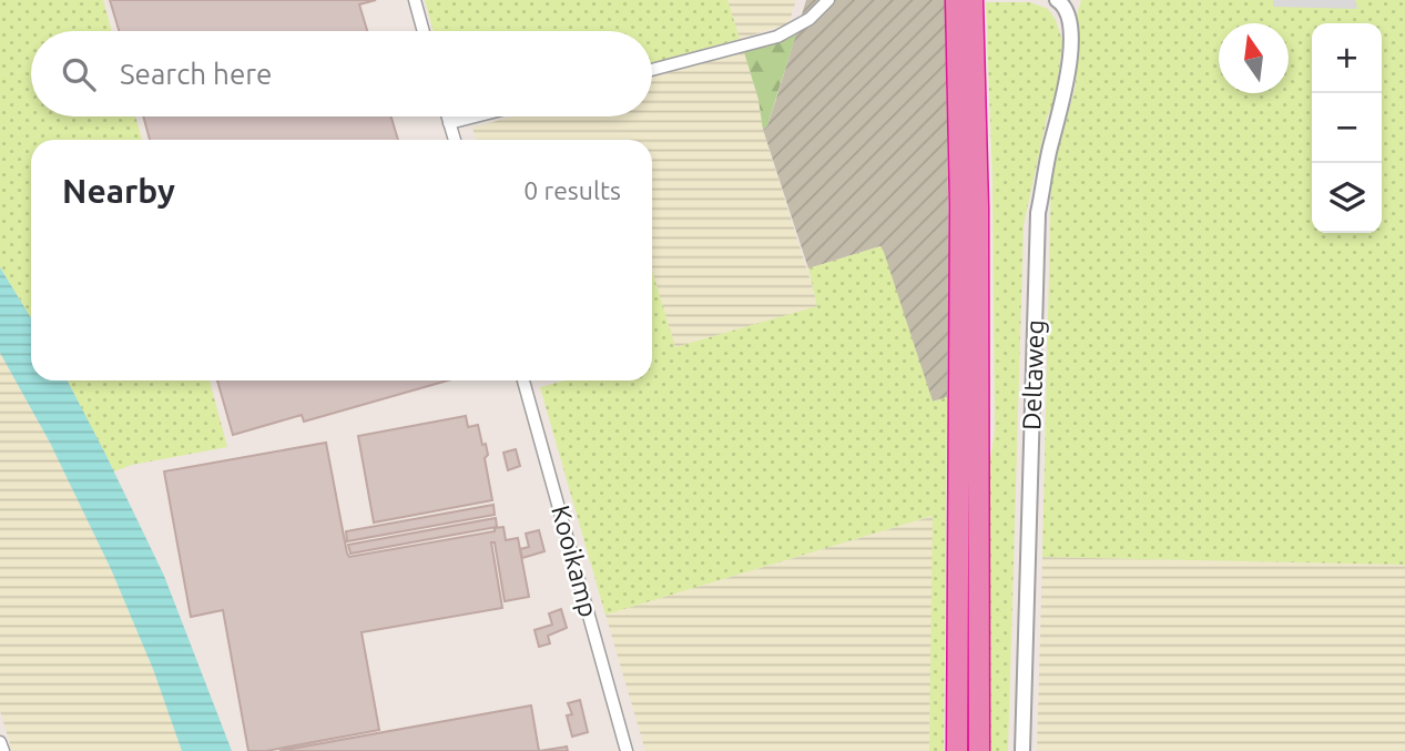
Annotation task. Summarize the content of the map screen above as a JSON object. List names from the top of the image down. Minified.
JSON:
{"streets":{"street":["Deltaweg","Kooikamp"]},"north":"top","page":{"map_buttons":["+","−"],"search":"Search here","heading":["Nearby","0 results"]}}
